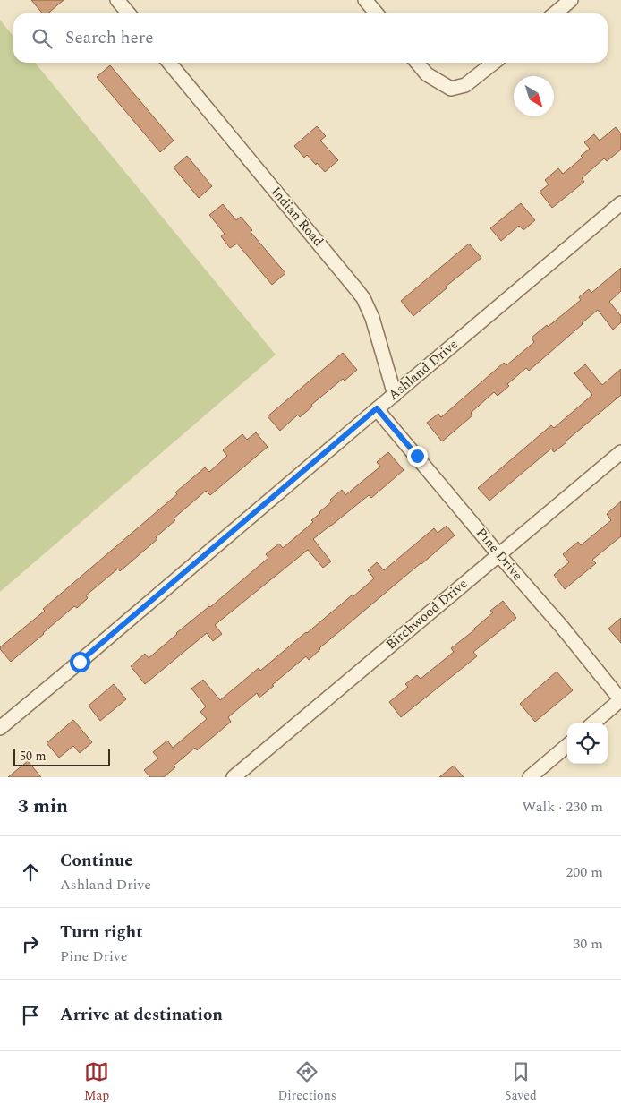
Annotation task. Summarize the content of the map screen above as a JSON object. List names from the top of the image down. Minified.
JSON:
{"streets":{"street":["Indian Road","Ashland Drive","Pine Drive","Birchwood Drive"]},"crossings":[["Indian Road","Ashland Drive"],["Ashland Drive","Pine Drive"],["Pine Drive","Birchwood Drive"]],"scale_bar":"50 m","north":"bottom right","page":{"search":"Search here","scale":"50 m","heading":["3 min","Walk · 230 m"],"list":[["Continue","Ashland Drive","200 m"],["Turn right","Pine Drive","30 m"],"Arrive at destination"],"nav":["Map","Directions","Saved"]}}
